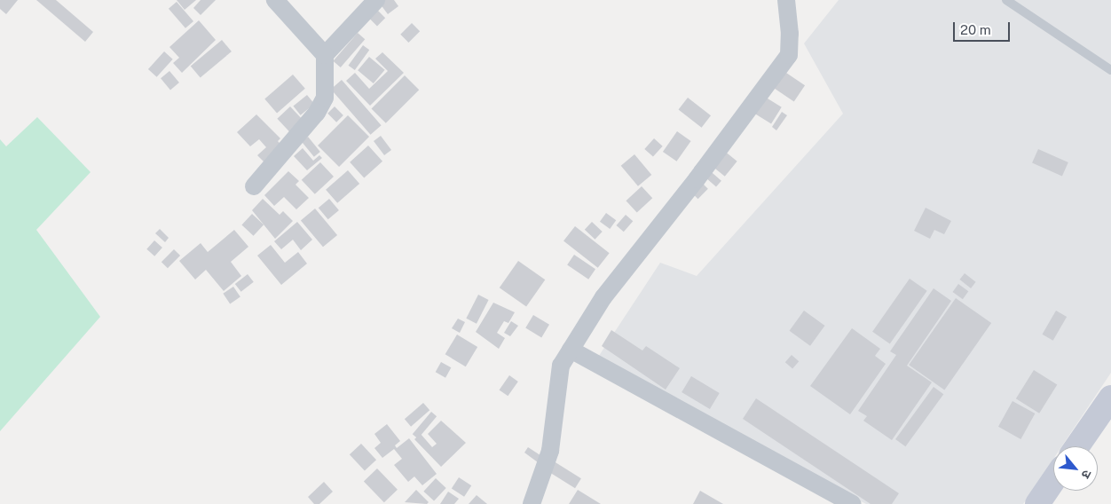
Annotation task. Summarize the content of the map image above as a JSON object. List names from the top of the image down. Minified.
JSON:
{"scale_bar":"20 m","north":"bottom right"}
